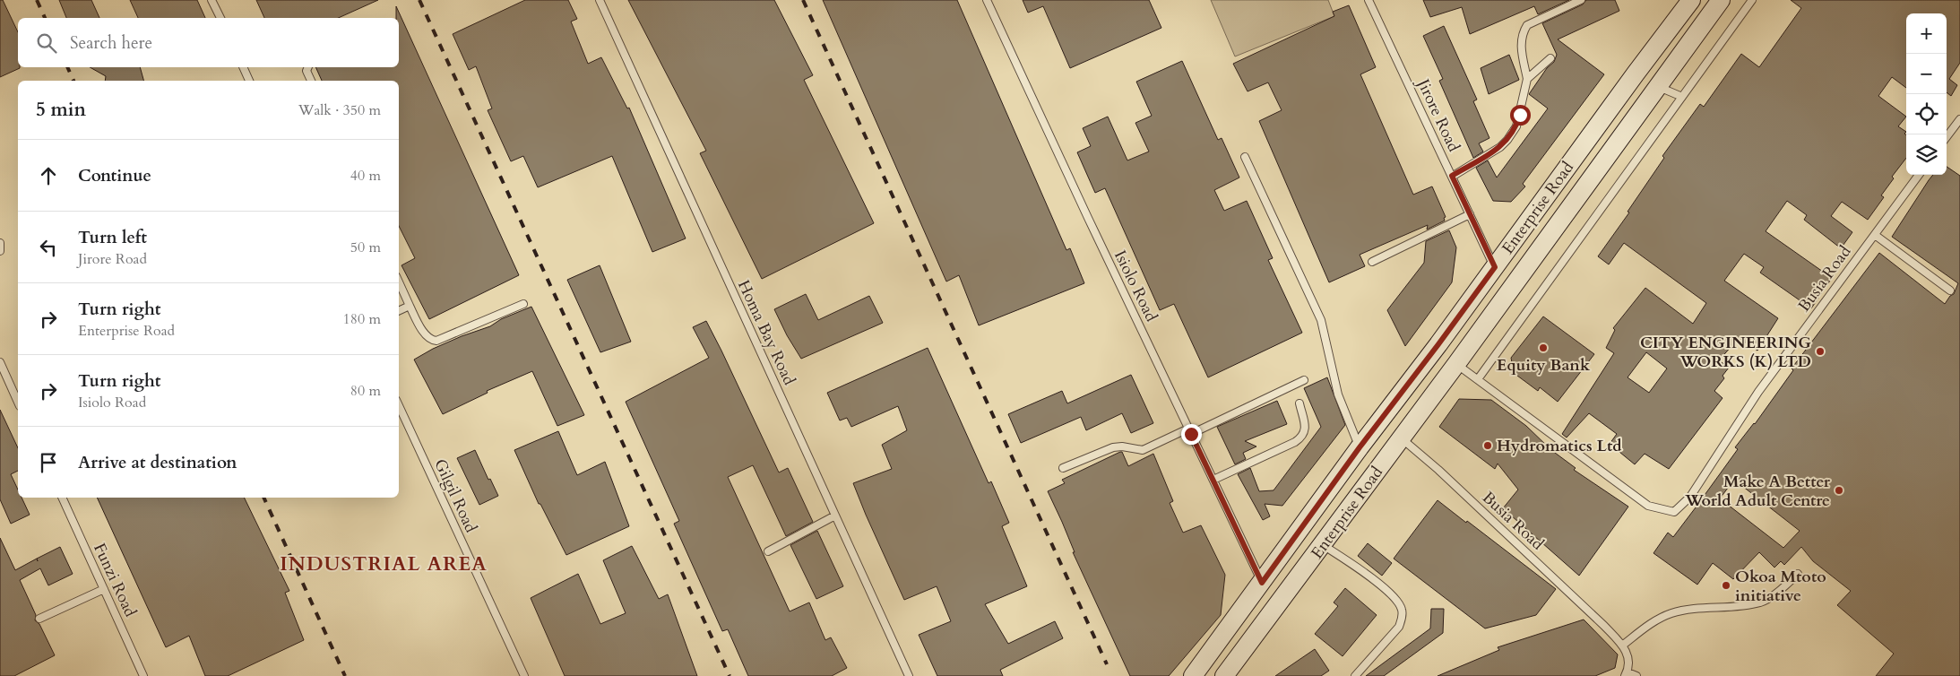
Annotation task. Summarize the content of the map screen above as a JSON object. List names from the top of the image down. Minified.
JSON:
{"streets":{"main road":["Enterprise Road"],"lane":["Jirore Road","Busia Road","Isiolo Road","Homa Bay Road","Gilgil Road","Funzi Road"]},"crossings":[["Jirore Road","Enterprise Road"],["Enterprise Road","Busia Road"],["Enterprise Road","Isiolo Road"]],"districts":["INDUSTRIAL AREA"],"places":["Equity Bank","CITY ENGINEERING WORKS (K) LTD","Hydromatics Ltd","Make A Better World Adult Centre","Okoa Mtoto initiative"],"page":{"map_buttons":["+","−"],"search":"Search here","heading":["5 min","Walk · 350 m"],"list":[["Continue","40 m"],["Turn left","Jirore Road","50 m"],["Turn right","Enterprise Road","180 m"],["Turn right","Isiolo Road","80 m"],"Arrive at destination"]}}
